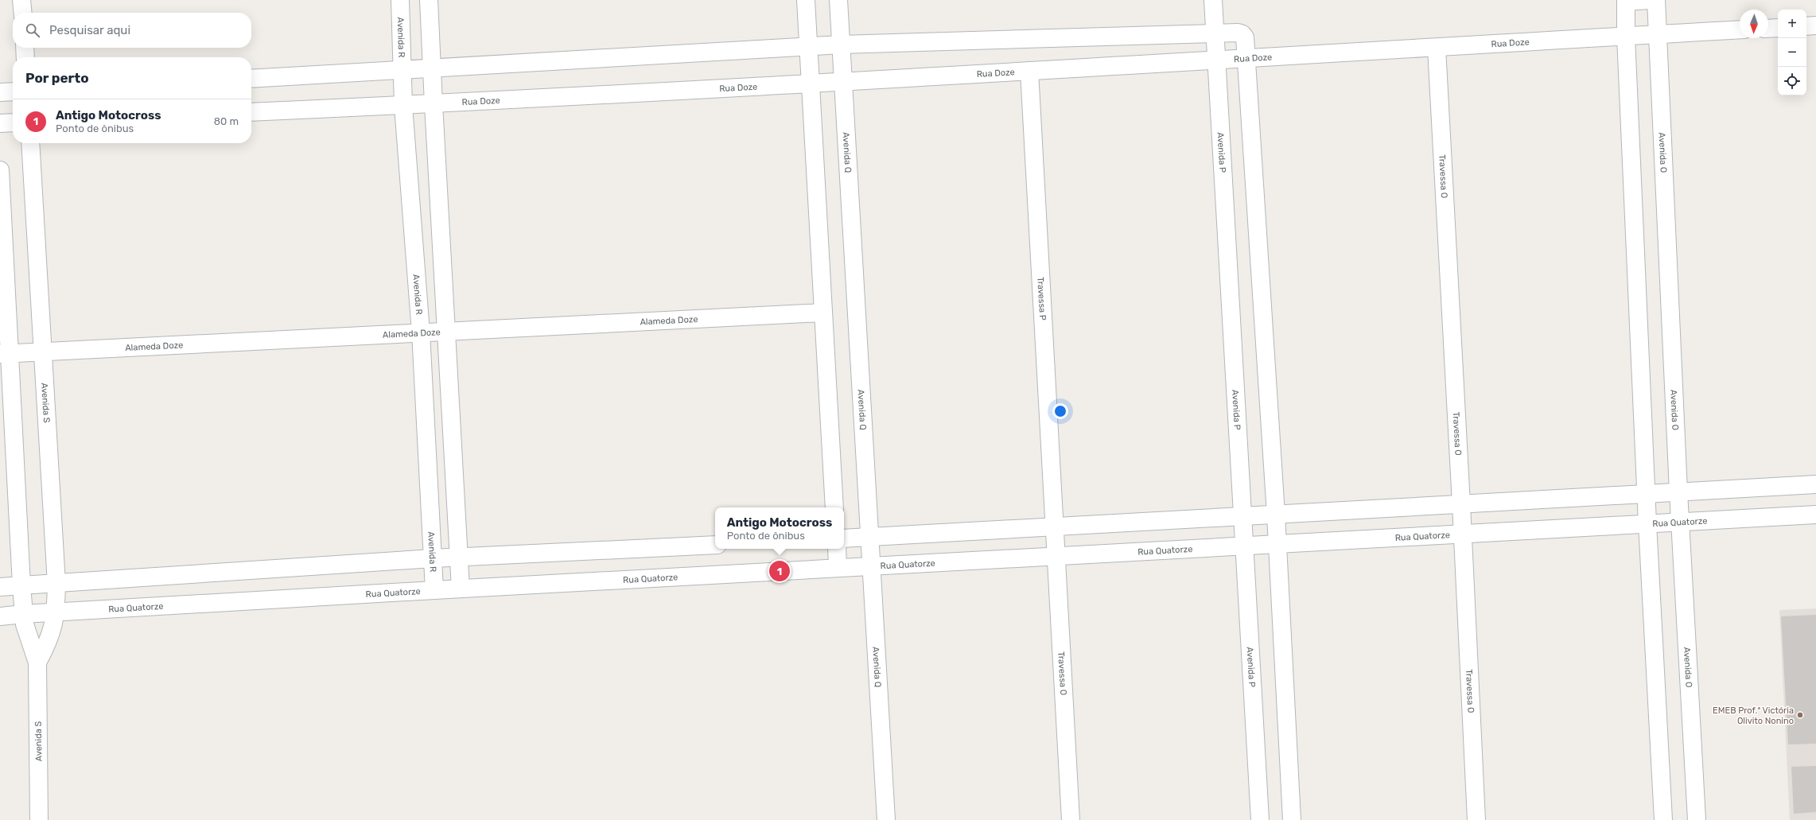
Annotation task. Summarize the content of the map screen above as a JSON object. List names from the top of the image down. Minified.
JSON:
{"streets":{"street":["Avenida R","Rua Doze","Avenida Q","Avenida P","Avenida O","Travessa O","Travessa P","Alameda Doze","Avenida S","Rua Quatorze"]},"crossings":[["Avenida R","Rua Doze"],["Avenida R","Alameda Doze"],["Avenida R","Rua Quatorze"],["Rua Doze","Avenida Q"],["Rua Doze","Avenida P"],["Rua Doze","Avenida O"],["Rua Doze","Travessa O"],["Rua Doze","Travessa P"],["Avenida Q","Rua Quatorze"],["Avenida P","Rua Quatorze"],["Avenida O","Rua Quatorze"],["Travessa O","Travessa P"],["Travessa O","Rua Quatorze"],["Alameda Doze","Avenida S"],["Avenida S","Rua Quatorze"]],"places":["EMEB Prof.ª Victória Olivito Nonino"],"north":"bottom","page":{"map_buttons":["+","−"],"search":"Pesquisar aqui","heading":"Por perto","list":[{"mark":"1","name":"Antigo Motocross","note":"Ponto de ônibus","value":"80 m"}],"popup":["Antigo Motocross","Ponto de ônibus"],"pins":"1"}}
